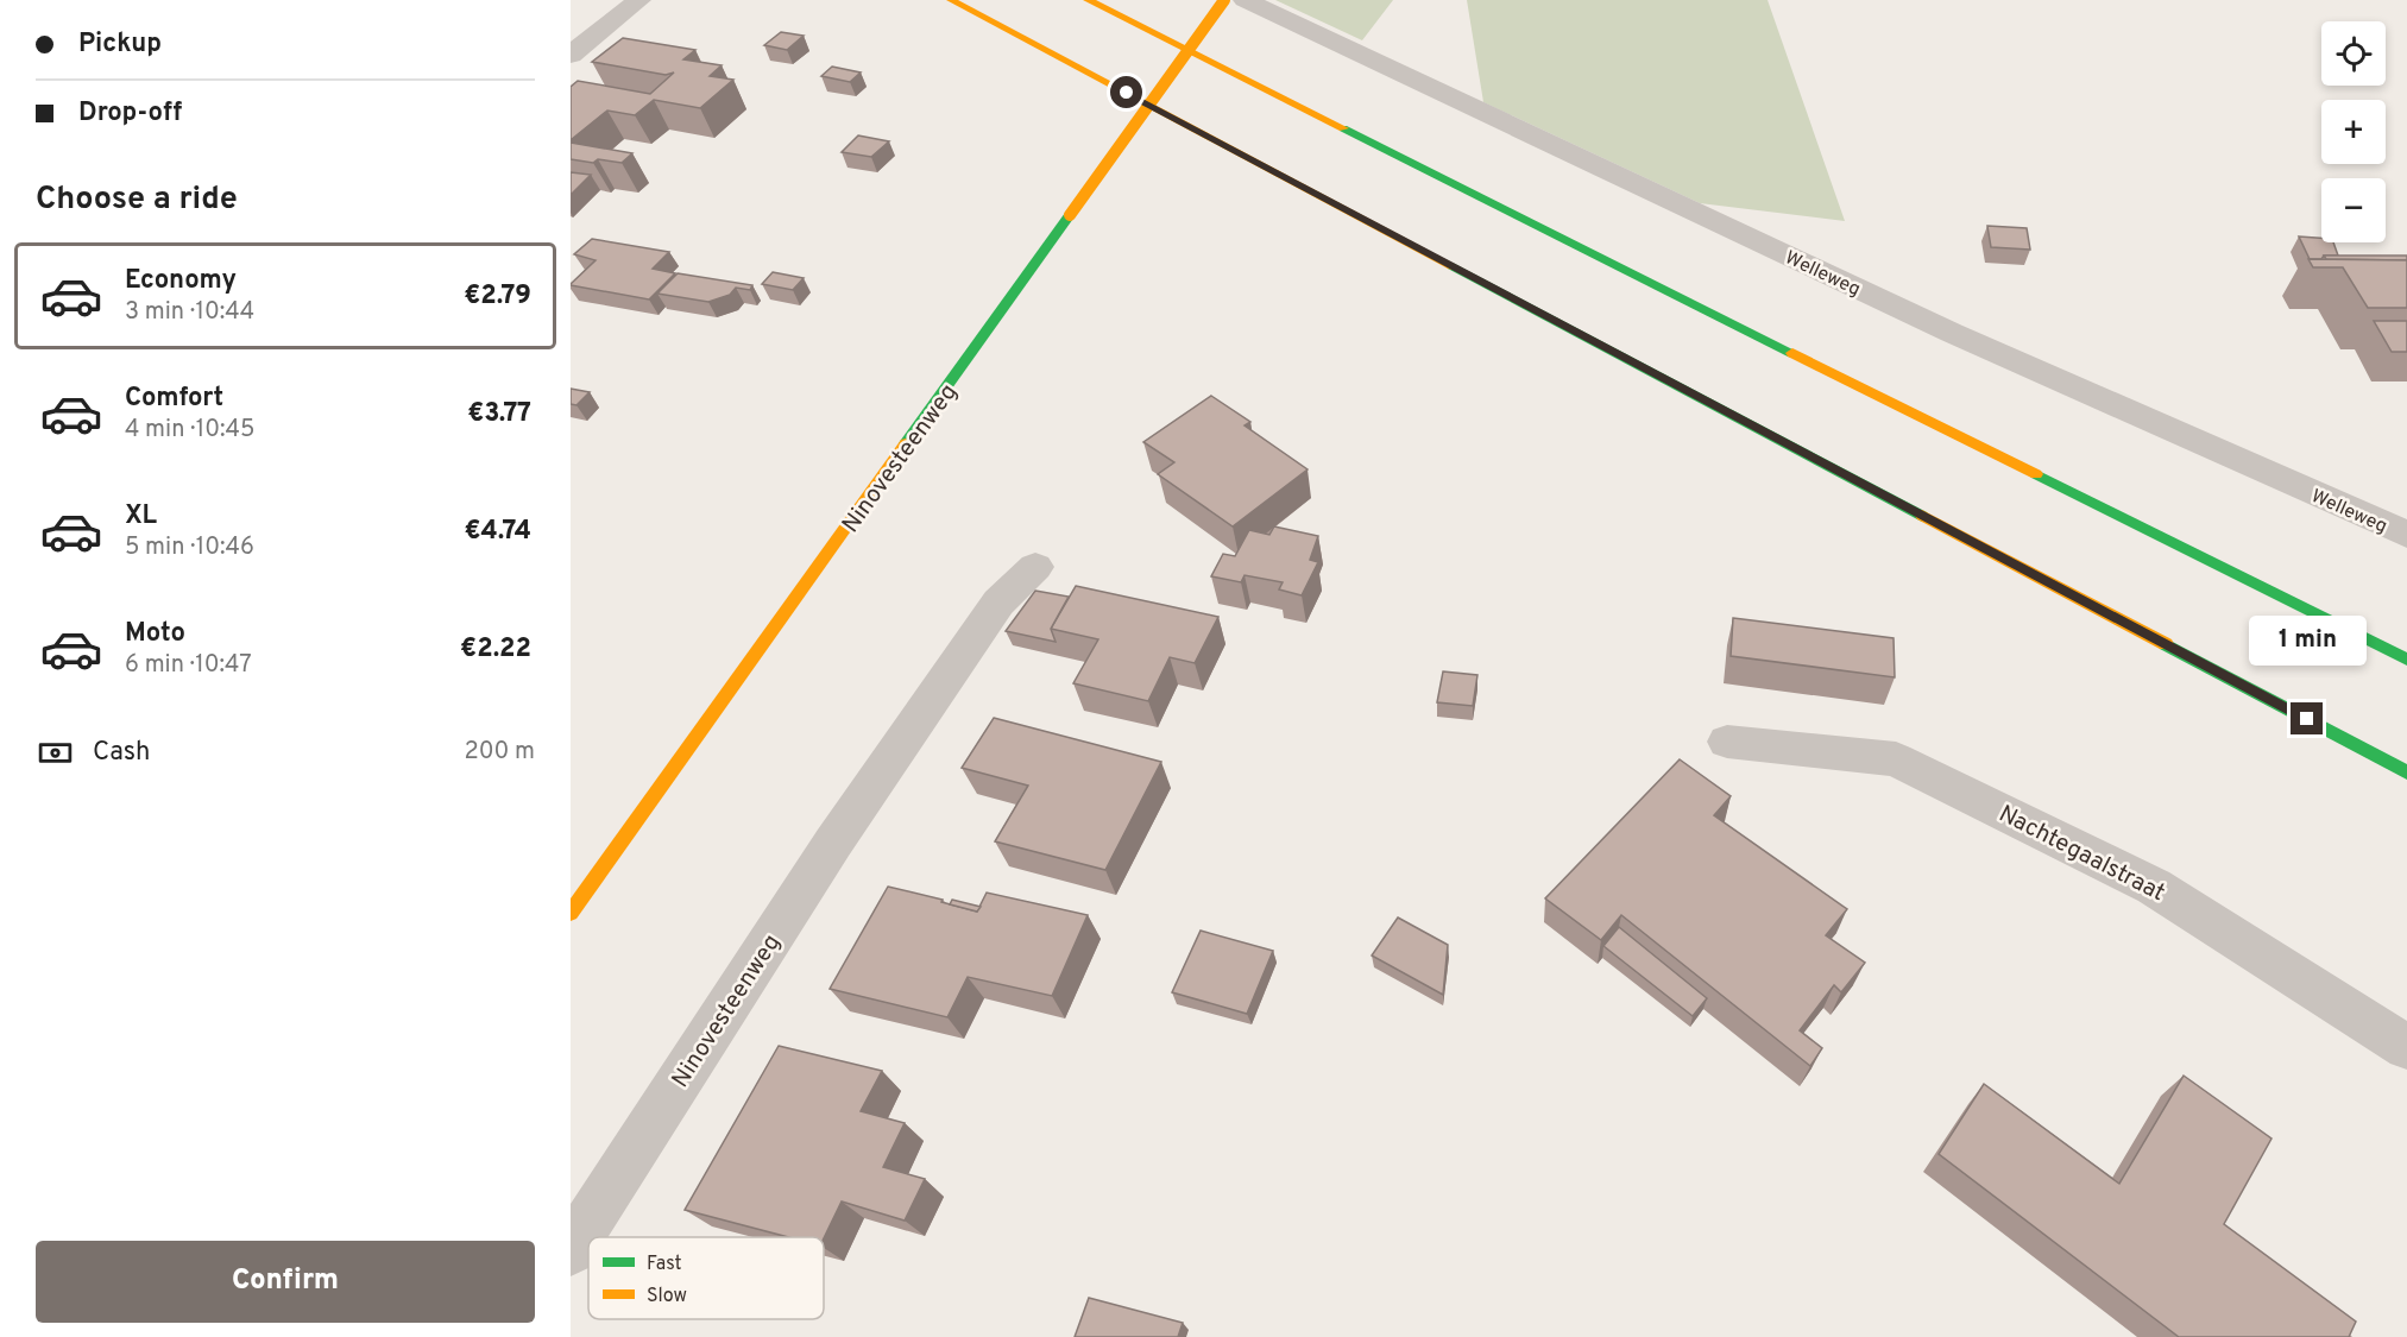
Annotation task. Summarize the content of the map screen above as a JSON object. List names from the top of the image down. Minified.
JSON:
{"streets":{"main road":["Ninovesteenweg"],"street":["Welleweg","Nachtegaalstraat"]},"legend":["Fast","Slow"],"page":{"banner":["Pickup","Drop-off"],"map_buttons":["+","−"],"heading":"Choose a ride","list":[{"name":"Economy","note":"3 min · 10:44","value":"€2.79"},{"name":"Comfort","note":"4 min · 10:45","value":"€3.77"},{"name":"XL","note":"5 min · 10:46","value":"€4.74"},{"name":"Moto","note":"6 min · 10:47","value":"€2.22"}],"bubble":"1 min","pay":["Cash","200 m"],"buttons":"Confirm"}}
